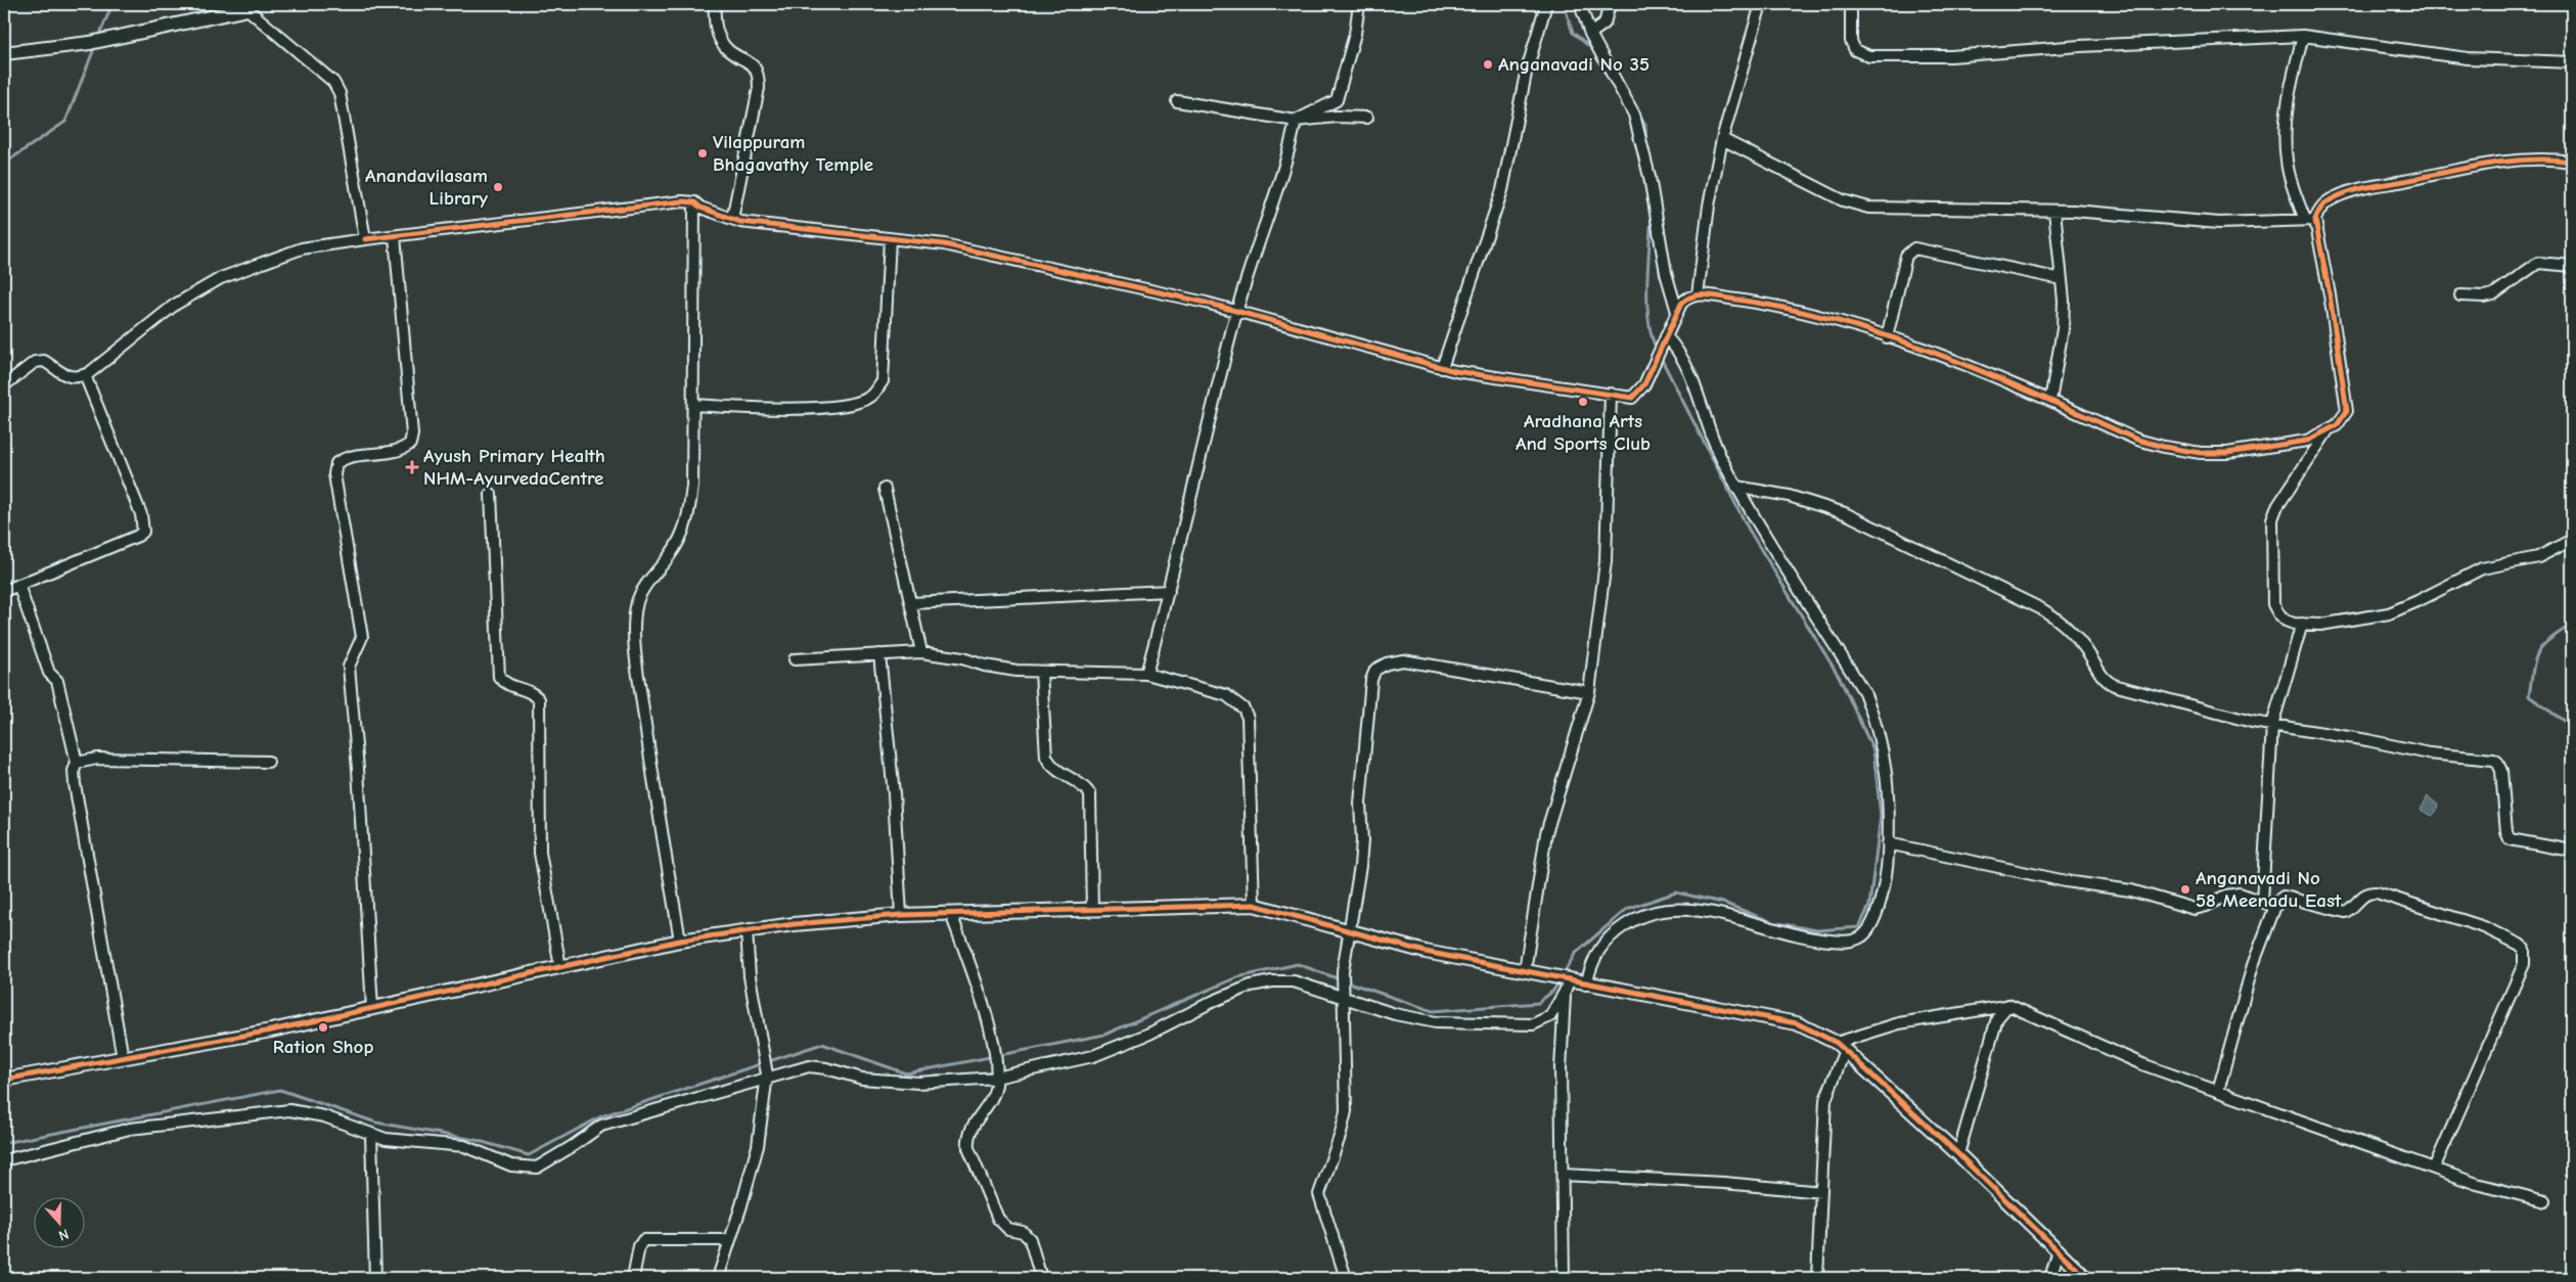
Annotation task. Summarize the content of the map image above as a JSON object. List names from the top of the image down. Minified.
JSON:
{"places":{"other":["Anganavadi No 35","Vilappuram Bhagavathy Temple","Anandavilasam Library","Aradhana Arts And Sports Club","Anganavadi No 58 Meenadu East","Ration Shop"],"health":["Ayush Primary Health NHM-AyurvedaCentre"]},"north":"bottom"}
